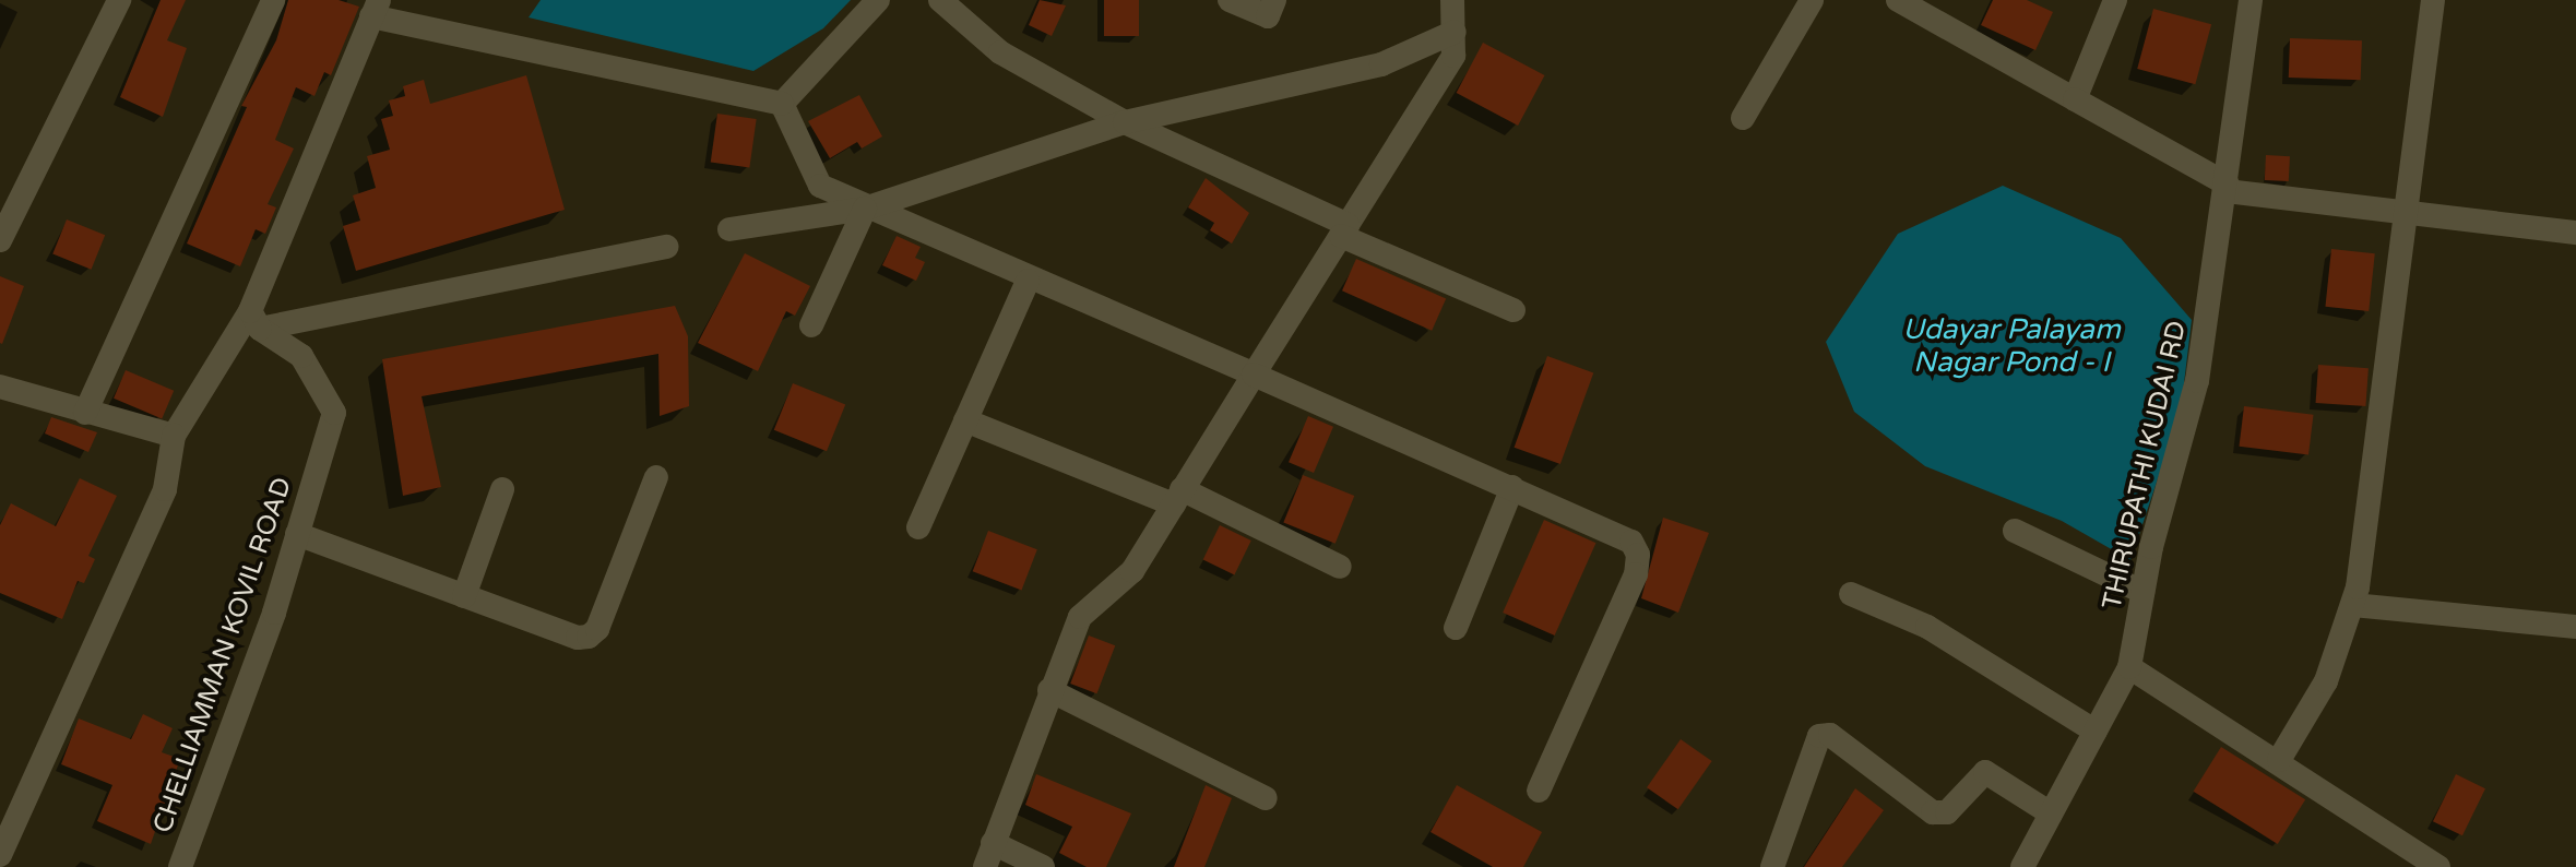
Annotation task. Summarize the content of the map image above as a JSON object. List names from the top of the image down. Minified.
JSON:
{"streets":{"street":["THIRUPATHI KUDAI RD","CHELLIAMMAN KOVIL ROAD"]},"water":["Udayar Palayam Nagar Pond - I"]}
